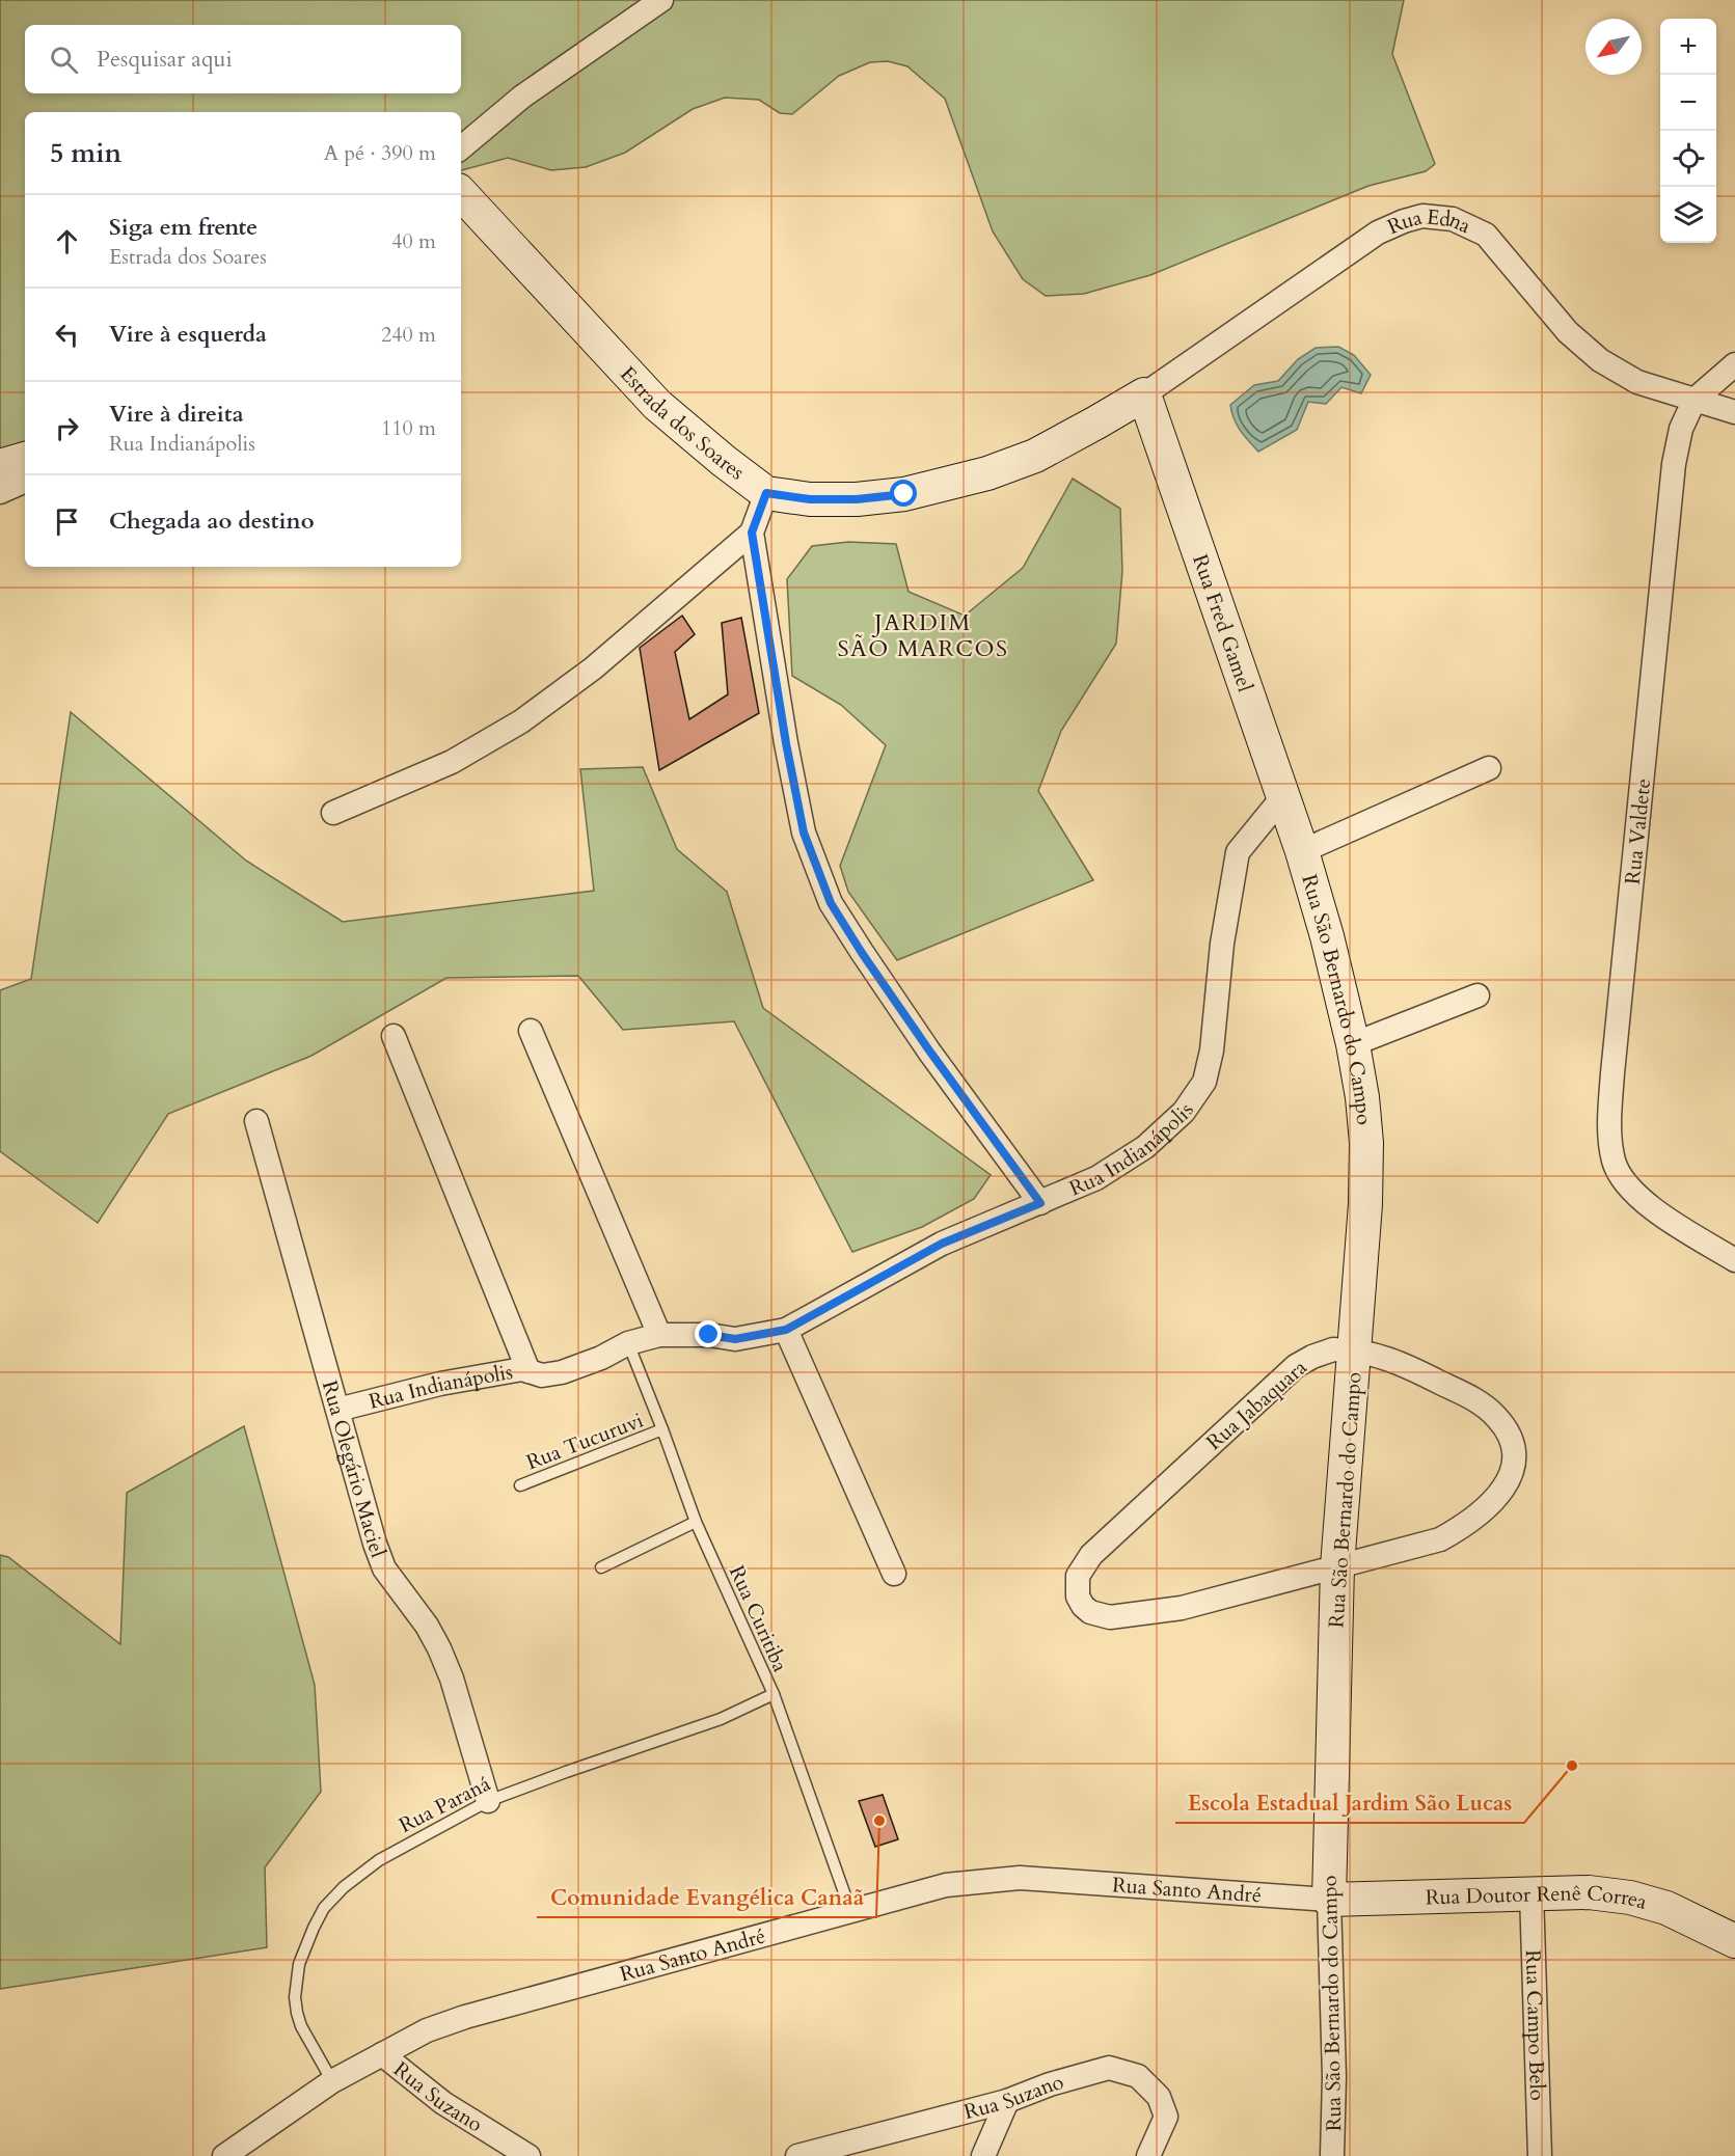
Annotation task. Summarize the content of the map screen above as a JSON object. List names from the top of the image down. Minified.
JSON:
{"streets":{"street":["Rua Edna","Estrada dos Soares","Rua Fred Gamel","Rua Valdete","Rua São Bernardo do Campo","Rua Indianápolis","Rua Jabaquara","Rua Olegário Maciel","Rua Santo André","Rua Doutor Renê Correa","Rua Campo Belo","Rua Suzano"],"lane":["Rua Tucuruvi","Rua Curitiba","Rua Paraná"]},"crossings":[["Rua Edna","Estrada dos Soares"],["Rua Edna","Rua Fred Gamel"],["Rua Edna","Rua Valdete"],["Estrada dos Soares","Rua Fred Gamel"],["Rua Fred Gamel","Rua São Bernardo do Campo"],["Rua Fred Gamel","Rua Indianápolis"],["Rua São Bernardo do Campo","Rua Jabaquara"],["Rua São Bernardo do Campo","Rua Santo André"],["Rua São Bernardo do Campo","Rua Doutor Renê Correa"],["Rua Indianápolis","Rua Olegário Maciel"],["Rua Indianápolis","Rua Curitiba"],["Rua Tucuruvi","Rua Curitiba"],["Rua Olegário Maciel","Rua Paraná"],["Rua Curitiba","Rua Paraná"],["Rua Curitiba","Rua Santo André"],["Rua Paraná","Rua Santo André"],["Rua Santo André","Rua Doutor Renê Correa"],["Rua Santo André","Rua Suzano"],["Rua Doutor Renê Correa","Rua Campo Belo"]],"districts":["JARDIM SÃO MARCOS"],"places":["Escola Estadual Jardim São Lucas","Comunidade Evangélica Canaã"],"north":"bottom left","page":{"map_buttons":["+","−"],"search":"Pesquisar aqui","heading":["5 min","A pé · 390 m"],"list":[["Siga em frente","Estrada dos Soares","40 m"],["Vire à esquerda","240 m"],["Vire à direita","Rua Indianápolis","110 m"],"Chegada ao destino"]}}
